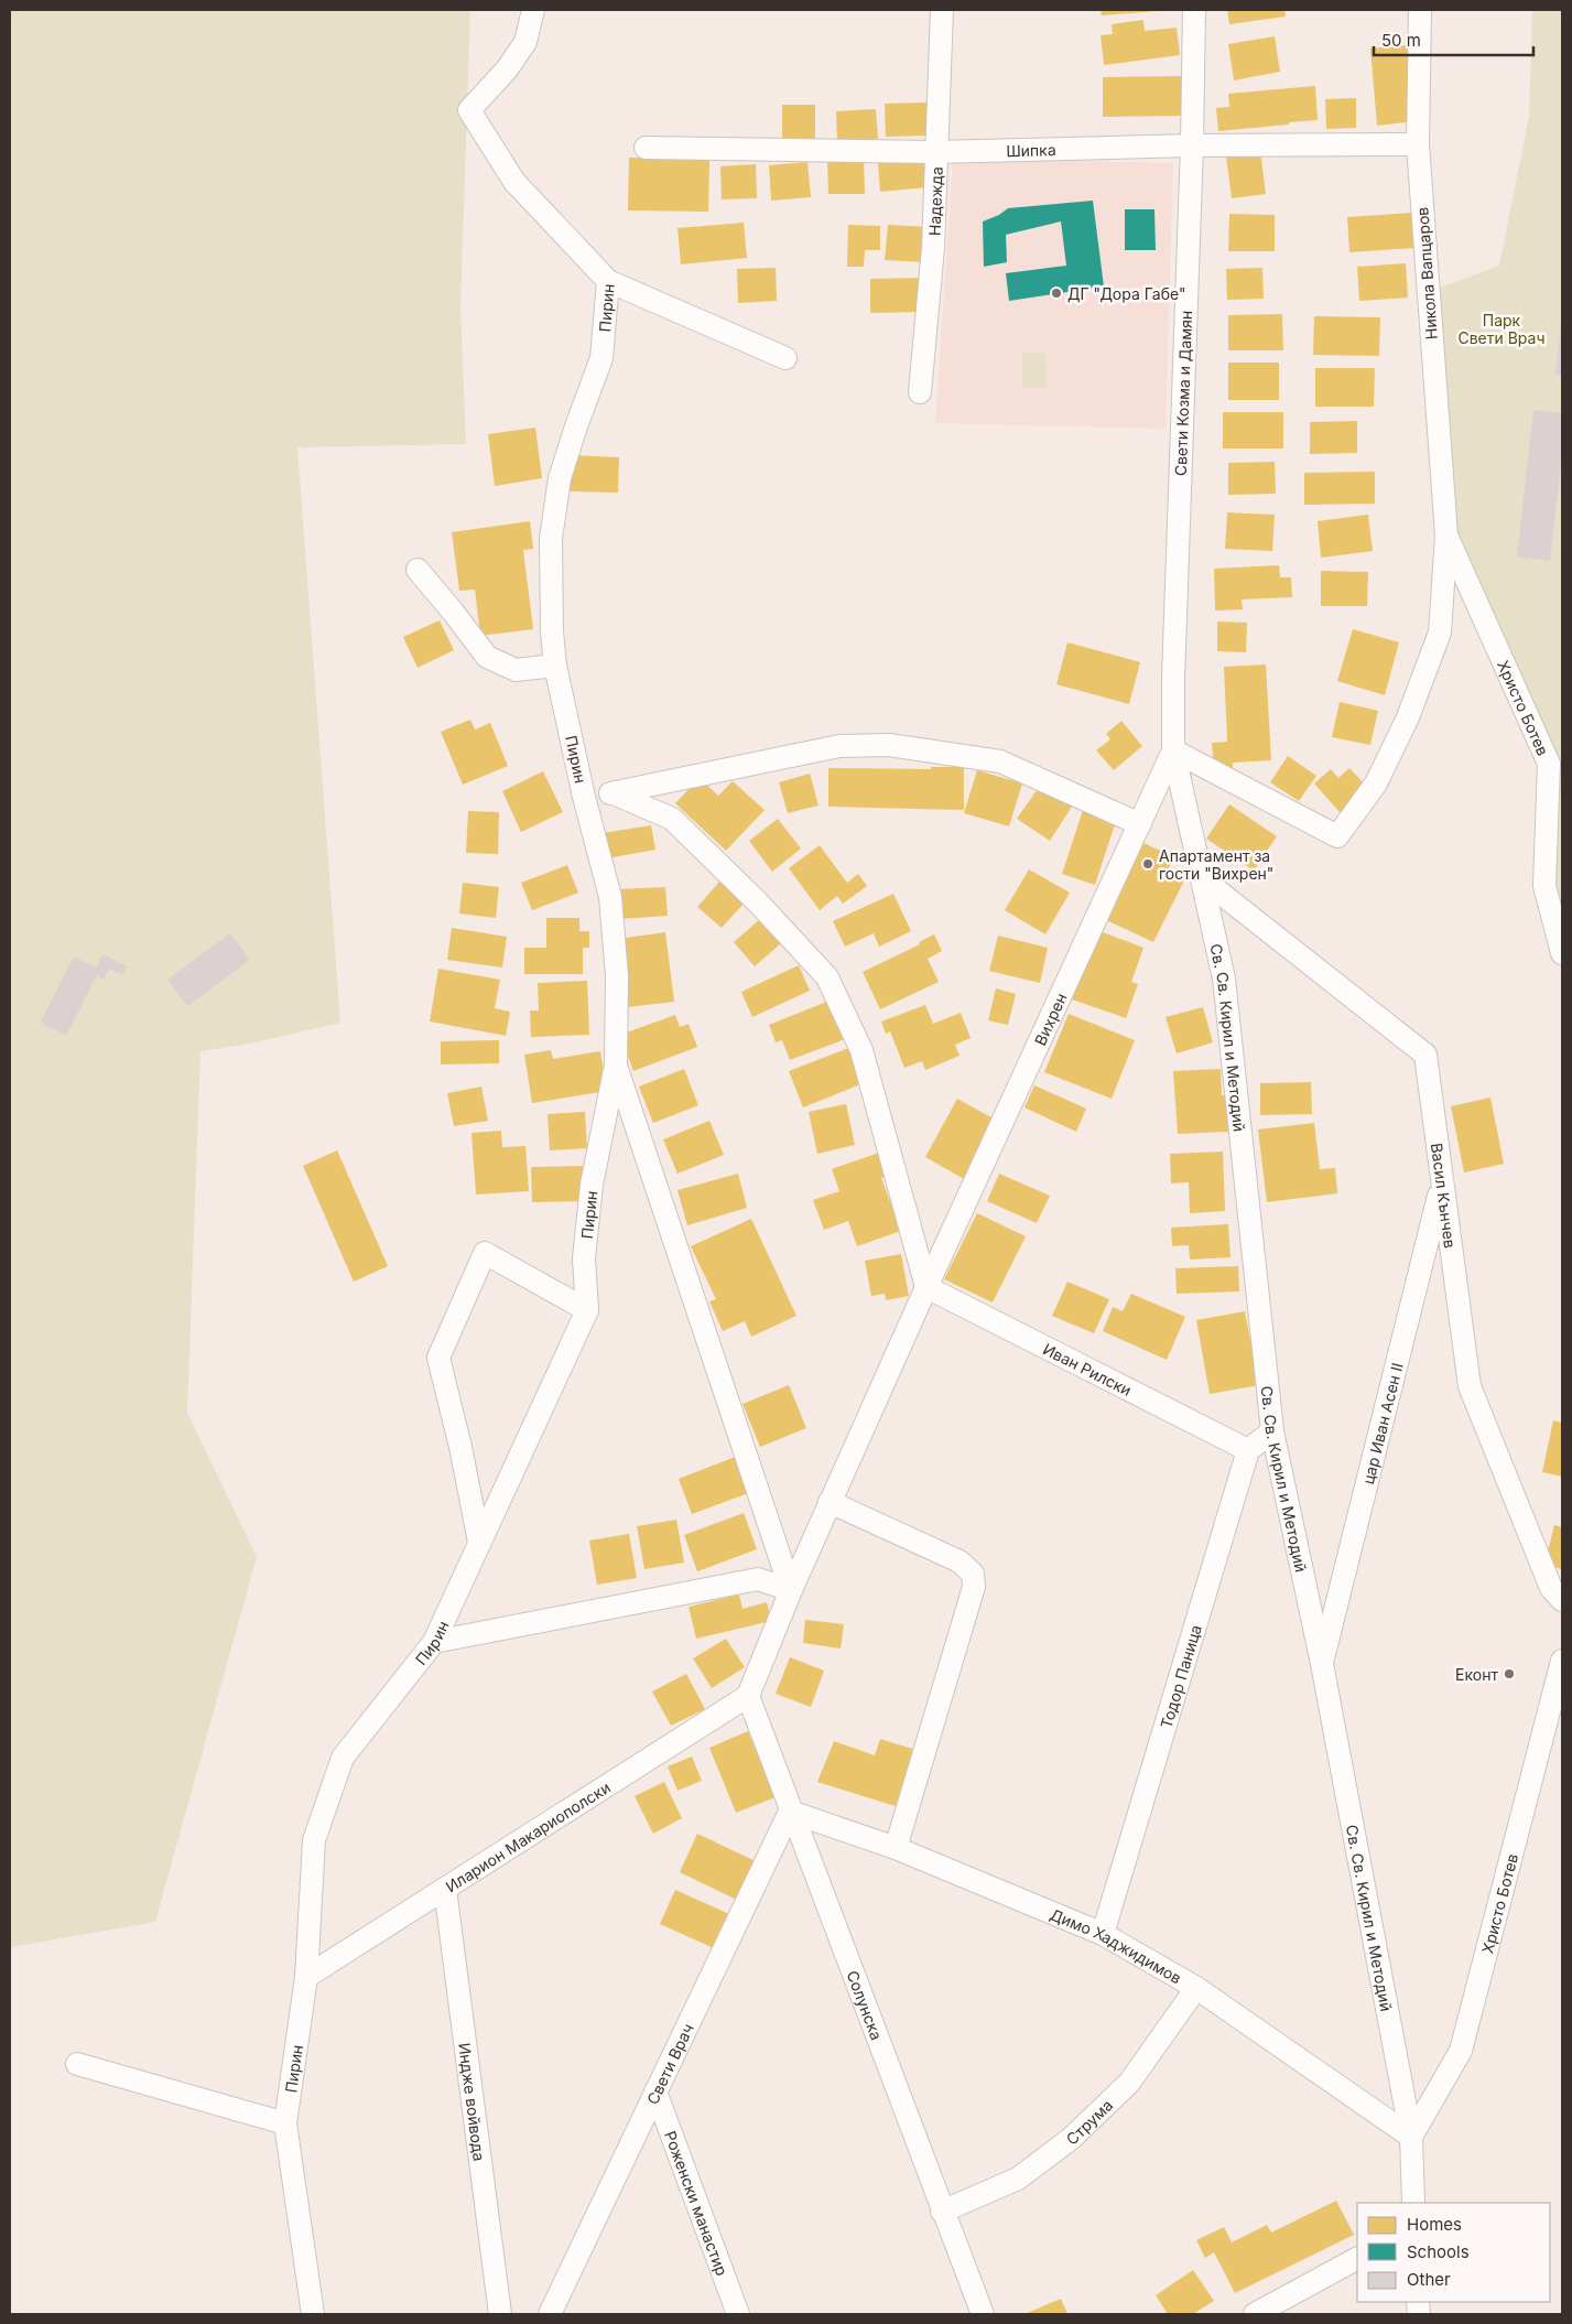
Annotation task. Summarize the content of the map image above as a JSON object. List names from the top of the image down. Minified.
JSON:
{"streets":{"street":["Шипка","Надежда","Никола Вапцаров","Пирин","Свети Козма и Дамян","Христо Ботев","Вихрен","Св. Св. Кирил и Методий","Васил Кънчев","Иван Рилски","цар Иван Асен II","Тодор Паница","Иларион Макариополски","Димо Хаджидимов","Солунска","Свети Врач","Индже войвода","Струма","Роженски манастир"]},"crossings":[["Шипка","Надежда"],["Шипка","Никола Вапцаров"],["Шипка","Свети Козма и Дамян"],["Никола Вапцаров","Христо Ботев"],["Пирин","Иларион Макариополски"],["Свети Козма и Дамян","Вихрен"],["Свети Козма и Дамян","Св. Св. Кирил и Методий"],["Христо Ботев","Св. Св. Кирил и Методий"],["Христо Ботев","Димо Хаджидимов"],["Вихрен","Св. Св. Кирил и Методий"],["Вихрен","Иван Рилски"],["Вихрен","Иларион Макариополски"],["Вихрен","Солунска"],["Св. Св. Кирил и Методий","Васил Кънчев"],["Св. Св. Кирил и Методий","цар Иван Асен II"],["Св. Св. Кирил и Методий","Димо Хаджидимов"],["Васил Кънчев","цар Иван Асен II"],["Иван Рилски","Тодор Паница"],["Тодор Паница","Димо Хаджидимов"],["Иларион Макариополски","Солунска"],["Иларион Макариополски","Индже войвода"],["Димо Хаджидимов","Солунска"],["Димо Хаджидимов","Свети Врач"],["Димо Хаджидимов","Струма"],["Солунска","Свети Врач"],["Солунска","Струма"],["Свети Врач","Роженски манастир"]],"parks":["Парк Свети Врач"],"places":["ДГ \"Дора Габе\"","Апартамент за гости \"Вихрен\"","Еконт"],"legend":["Homes","Schools","Other"],"scale_bar":"50 m"}
